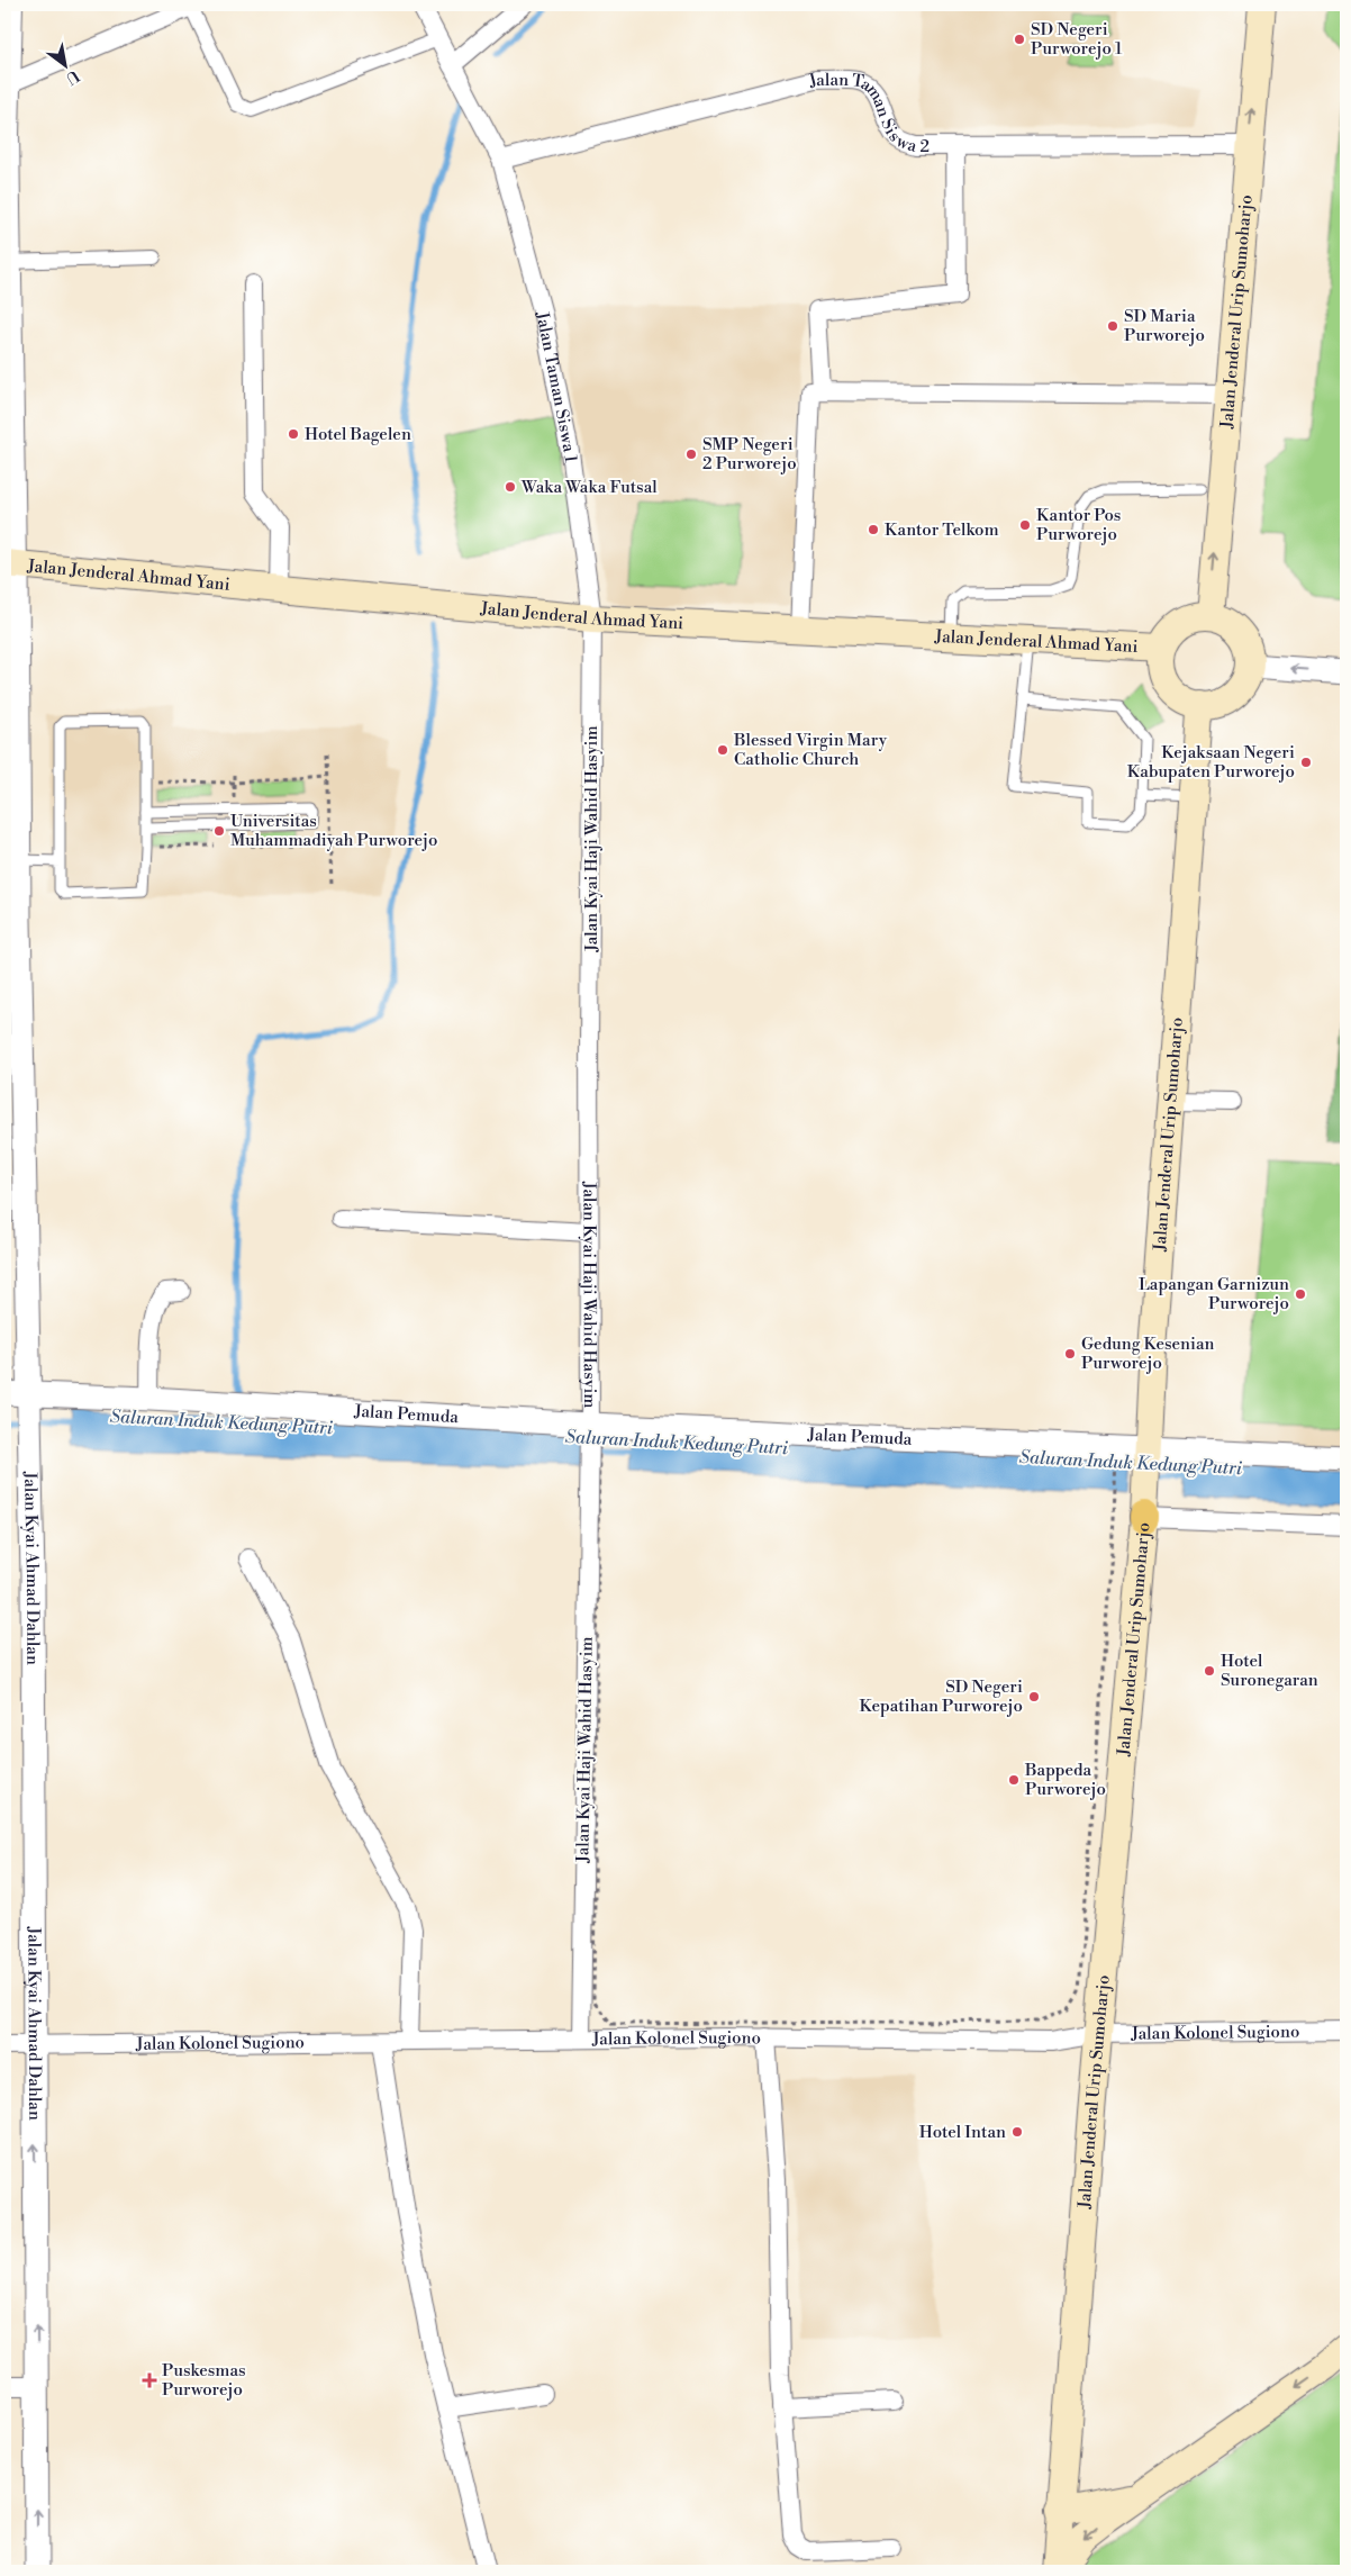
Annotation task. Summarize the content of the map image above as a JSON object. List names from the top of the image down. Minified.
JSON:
{"streets":{"main road":["Jalan Jenderal Urip Sumoharjo","Jalan Jenderal Ahmad Yani"],"street":["Jalan Taman Siswa 2","Jalan Taman Siswa 1","Jalan Kyai Haji Wahid Hasyim","Jalan Pemuda","Jalan Kyai Ahmad Dahlan","Jalan Kolonel Sugiono"]},"crossings":[["Jalan Taman Siswa 2","Jalan Jenderal Urip Sumoharjo"],["Jalan Taman Siswa 2","Jalan Taman Siswa 1"],["Jalan Jenderal Urip Sumoharjo","Jalan Jenderal Ahmad Yani"],["Jalan Jenderal Urip Sumoharjo","Jalan Pemuda"],["Jalan Jenderal Urip Sumoharjo","Jalan Kolonel Sugiono"],["Jalan Taman Siswa 1","Jalan Jenderal Ahmad Yani"],["Jalan Taman Siswa 1","Jalan Kyai Haji Wahid Hasyim"],["Jalan Jenderal Ahmad Yani","Jalan Kyai Haji Wahid Hasyim"],["Jalan Jenderal Ahmad Yani","Jalan Kyai Ahmad Dahlan"],["Jalan Kyai Haji Wahid Hasyim","Jalan Pemuda"],["Jalan Kyai Haji Wahid Hasyim","Jalan Kolonel Sugiono"],["Jalan Pemuda","Jalan Kyai Ahmad Dahlan"],["Jalan Kyai Ahmad Dahlan","Jalan Kolonel Sugiono"]],"water":["Saluran Induk Kedung Putri"],"places":{"other":["SD Negeri Purworejo 1","SD Maria Purworejo","Hotel Bagelen","SMP Negeri 2 Purworejo","Waka Waka Futsal","Kantor Pos Purworejo","Kantor Telkom","Blessed Virgin Mary Catholic Church","Kejaksaan Negeri Kabupaten Purworejo","Universitas Muhammadiyah Purworejo","Lapangan Garnizun Purworejo","Gedung Kesenian Purworejo","Hotel Suronegaran","SD Negeri Kepatihan Purworejo","Bappeda Purworejo","Hotel Intan"],"health":["Puskesmas Purworejo"]},"north":"bottom right"}
